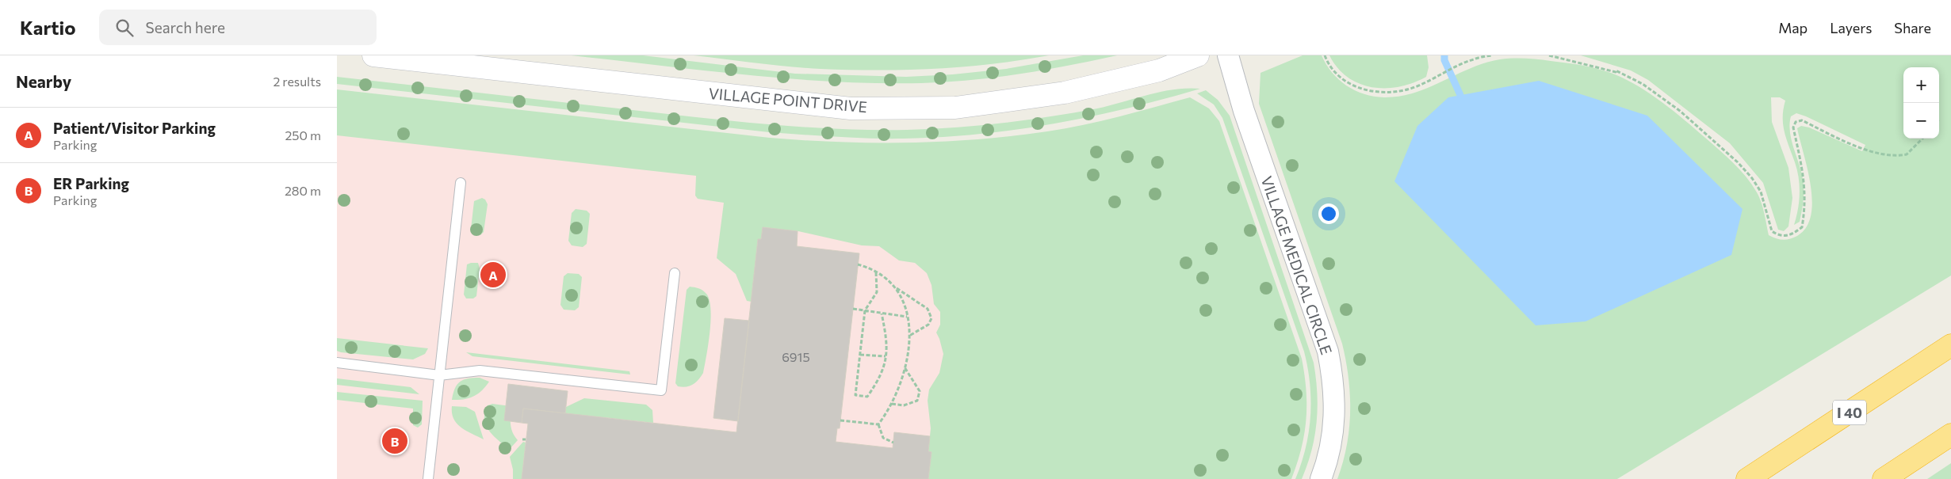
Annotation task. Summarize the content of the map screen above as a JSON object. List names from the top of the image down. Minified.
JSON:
{"streets":{"highway":["I 40"],"street":["VILLAGE POINT DRIVE","VILLAGE MEDICAL CIRCLE"]},"house_numbers":["6915"],"page":{"header":"Kartio","search":"Search here","nav":["Map","Layers","Share"],"heading":["Nearby","2 results"],"map_buttons":["+","−"],"list":[{"mark":"A","name":"Patient/Visitor Parking","note":"Parking","value":"250 m"},{"mark":"B","name":"ER Parking","note":"Parking","value":"280 m"}],"pins":["A","B"]}}
